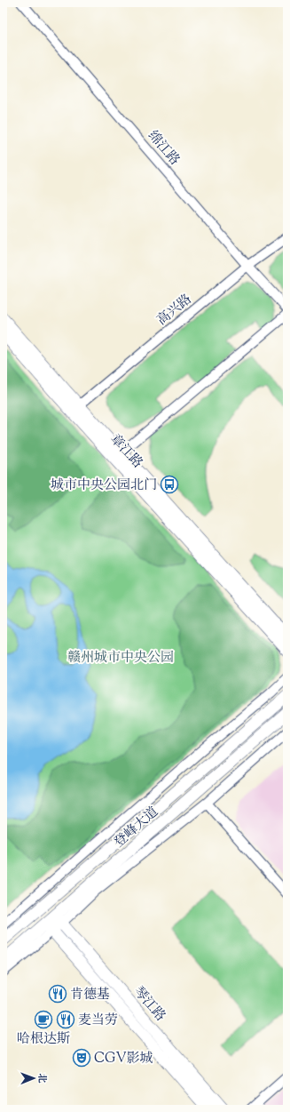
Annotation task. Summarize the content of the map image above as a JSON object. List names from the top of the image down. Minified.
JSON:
{"streets":{"main road":["章江路","登峰大道","琴江路"],"street":["绵江路","高兴路"]},"crossings":[["绵江路","高兴路"],["高兴路","章江路"],["登峰大道","琴江路"]],"parks":["赣州城市中央公园"],"places":{"bus stop":["城市中央公园北门"],"restaurant":["肯德基","麦当劳"],"cafe":["哈根达斯"],"theatre":["CGV影城"]},"north":"right"}
